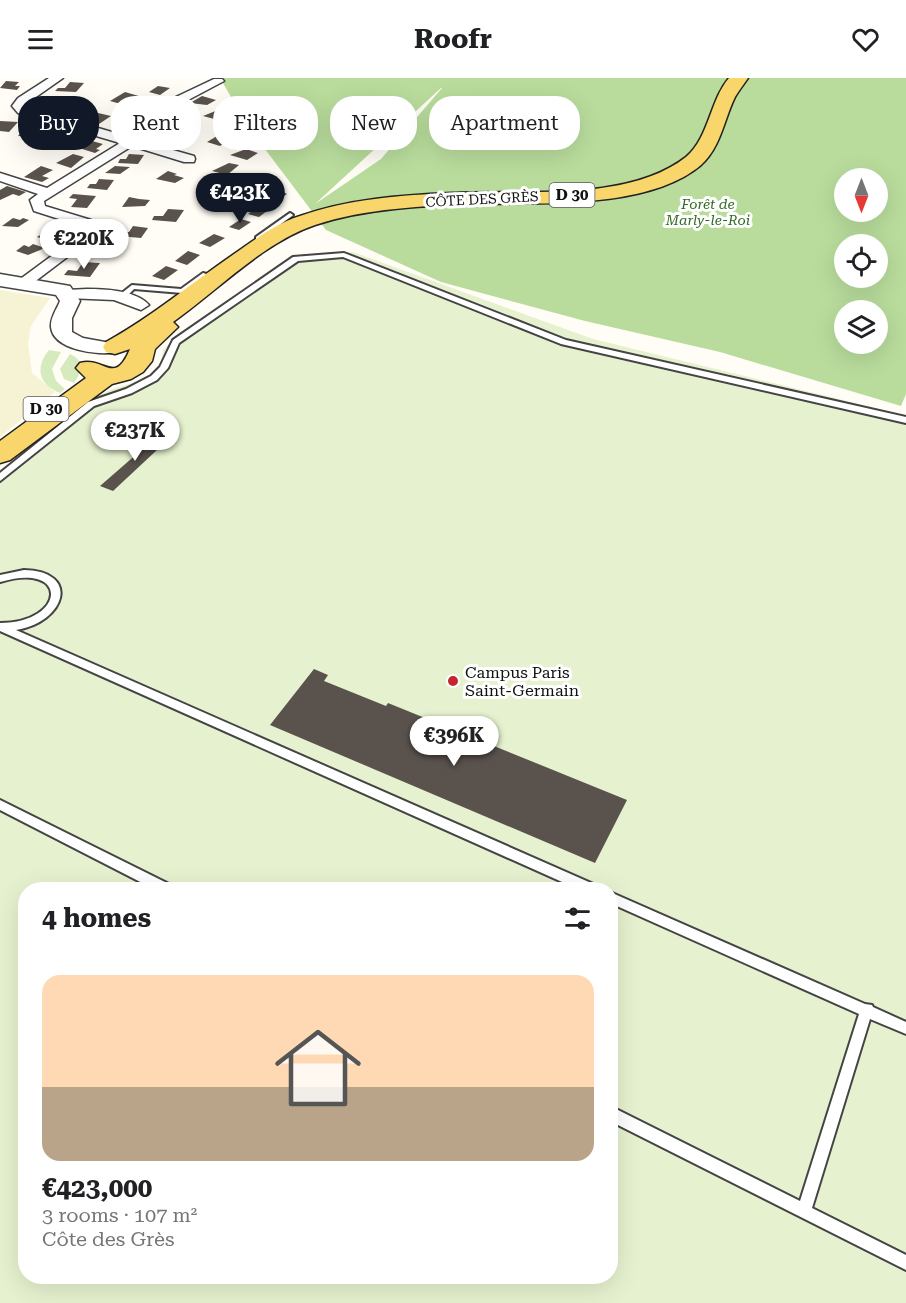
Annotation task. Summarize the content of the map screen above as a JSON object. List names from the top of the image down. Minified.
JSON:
{"streets":{"main road":["D 30","CÔTE DES GRÈS"]},"crossings":[["D 30","CÔTE DES GRÈS"]],"parks":["Forêt de Marly-le-Roi"],"places":["Campus Paris Saint-Germain"],"north":"bottom","page":{"header":"Roofr","chip":["Buy","Rent","Filters","New","Apartment"],"price":["€423K","€220K","€237K","€396K"],"heading":"4 homes","list":[{"name":"€423,000","note":"3 rooms · 107 m² · Côte des Grès"}]}}
